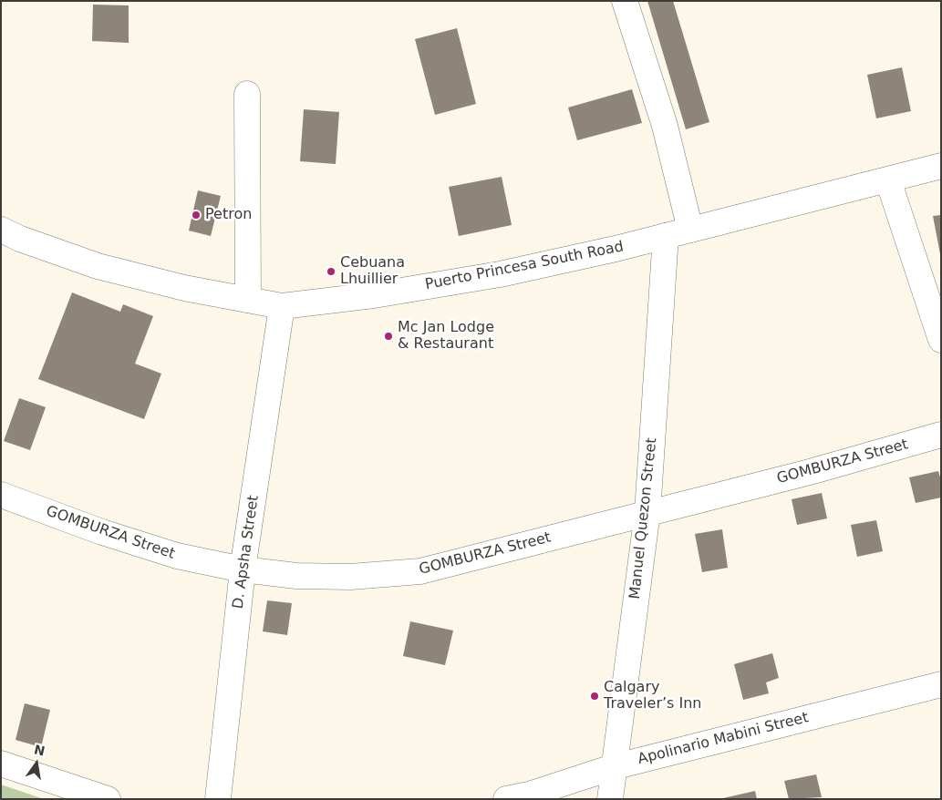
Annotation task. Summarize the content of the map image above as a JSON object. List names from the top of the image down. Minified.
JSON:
{"streets":{"street":["Puerto Princesa South Road","GOMBURZA Street","Manuel Quezon Street","D. Apsha Street","Apolinario Mabini Street"]},"crossings":[["Puerto Princesa South Road","Manuel Quezon Street"],["Puerto Princesa South Road","D. Apsha Street"],["GOMBURZA Street","Manuel Quezon Street"],["GOMBURZA Street","D. Apsha Street"],["Manuel Quezon Street","Apolinario Mabini Street"]],"places":["Petron","Cebuana Lhuillier","Mc Jan Lodge & Restaurant","Calgary Traveler’s Inn"],"north":"top"}
